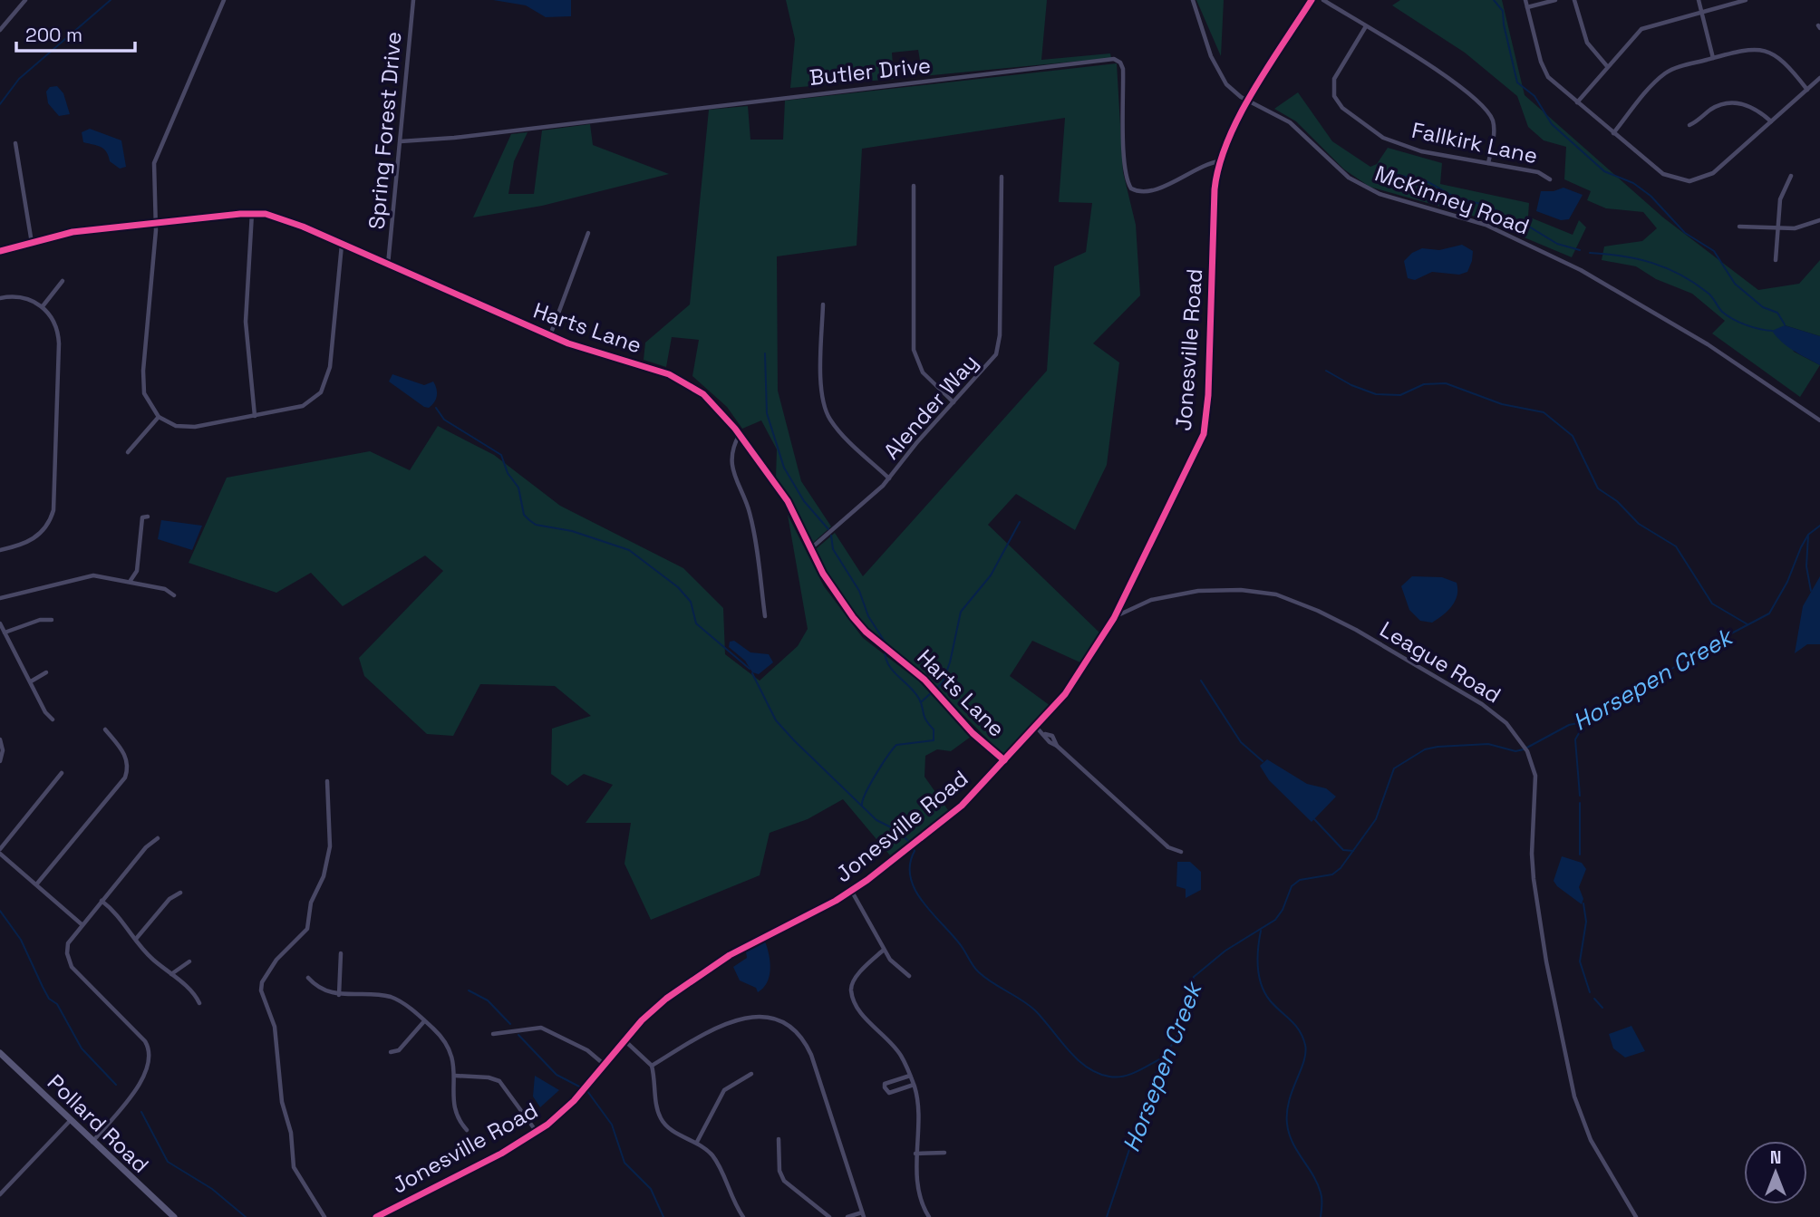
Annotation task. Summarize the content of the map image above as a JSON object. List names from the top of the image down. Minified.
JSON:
{"streets":{"street":["Butler Drive","Spring Forest Drive","Fallkirk Lane","McKinney Road","Harts Lane","Jonesville Road","Alender Way","League Road","Pollard Road"]},"crossings":[["Butler Drive","Spring Forest Drive"],["Butler Drive","Jonesville Road"],["Spring Forest Drive","Harts Lane"],["McKinney Road","Jonesville Road"],["Harts Lane","Jonesville Road"],["Harts Lane","Alender Way"],["Jonesville Road","League Road"]],"water":["Horsepen Creek"],"scale_bar":"200 m","north":"top"}
